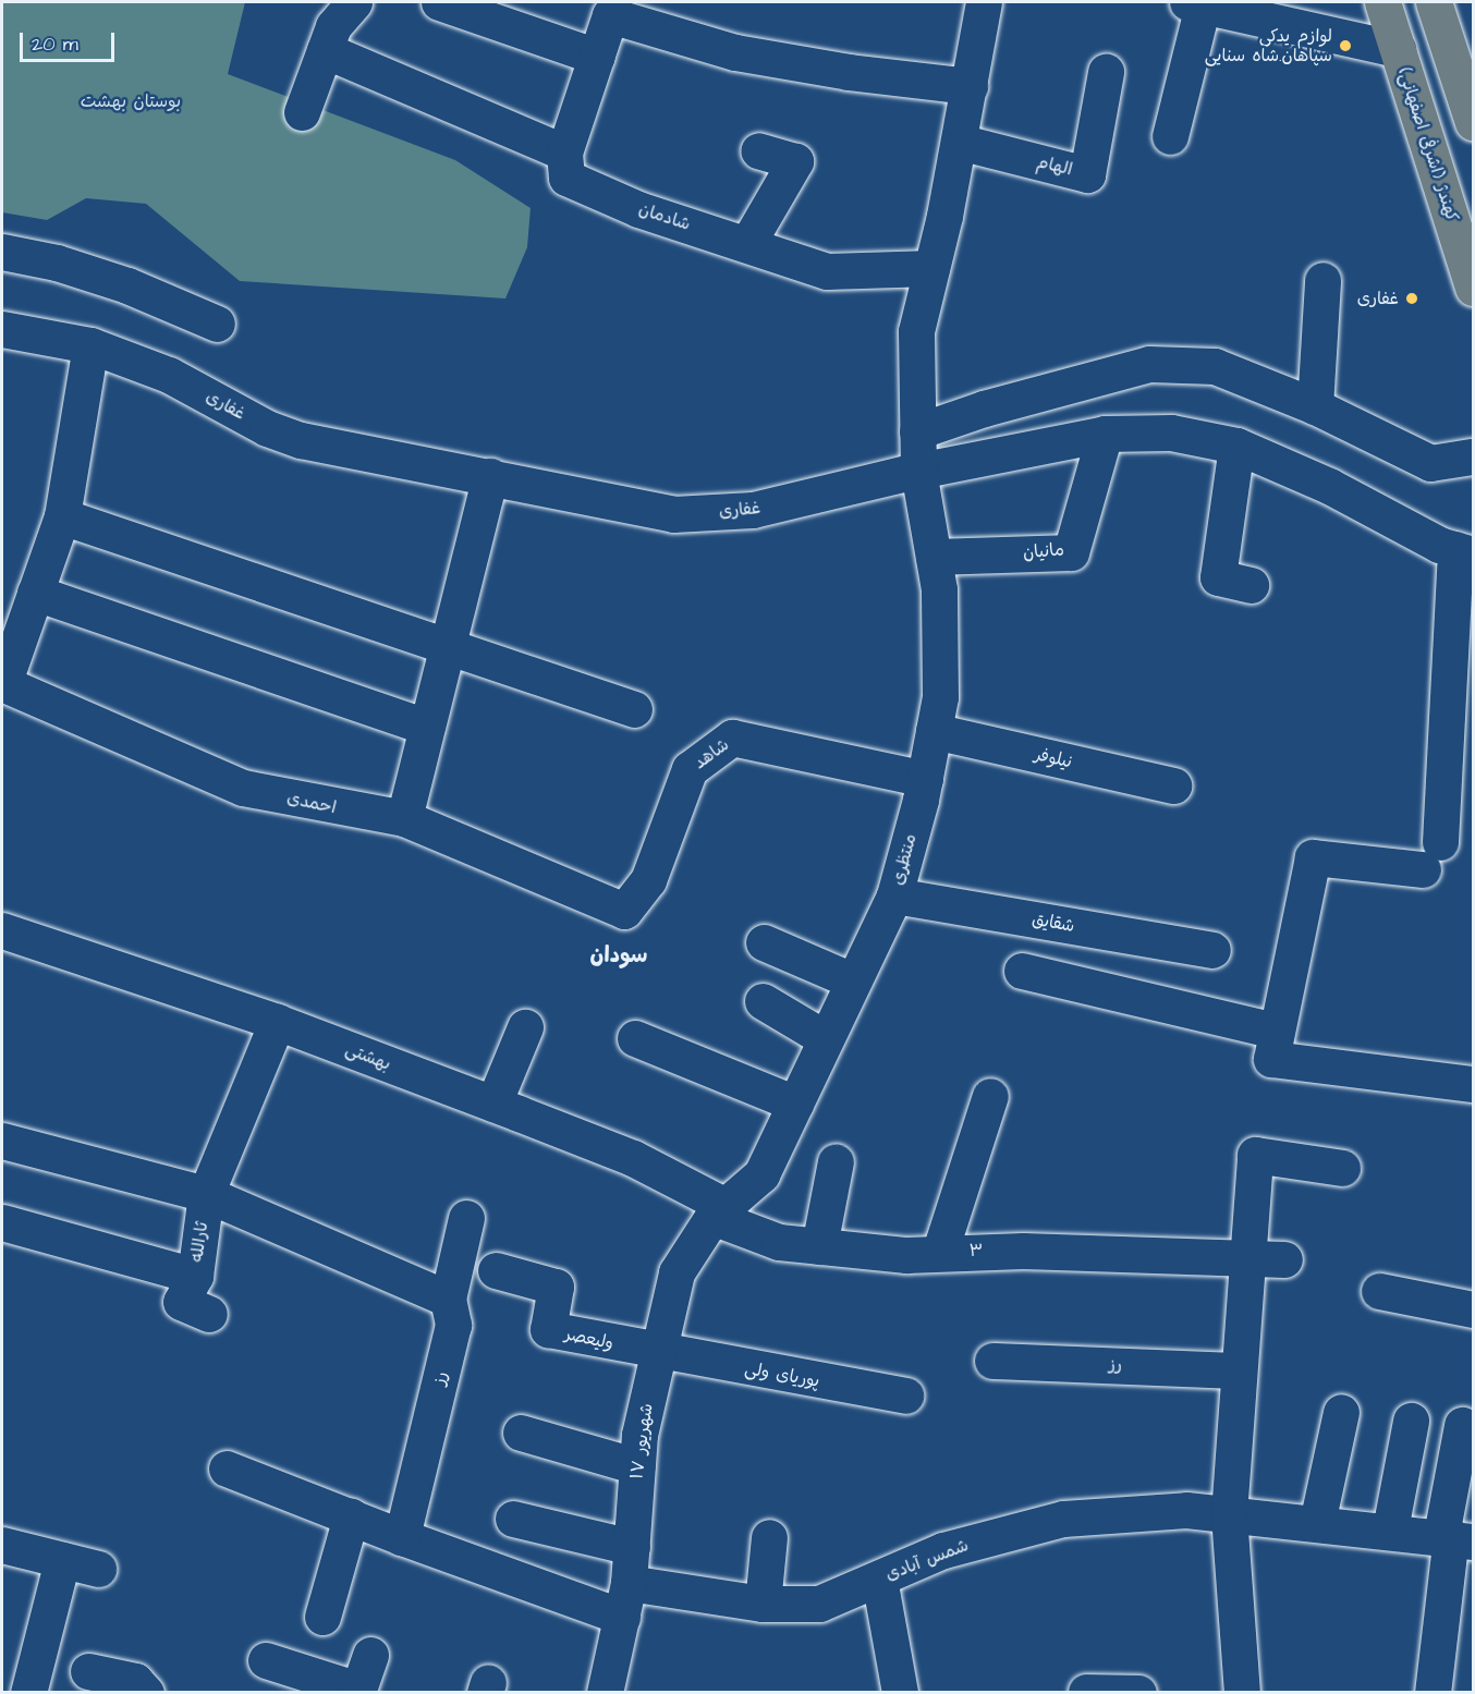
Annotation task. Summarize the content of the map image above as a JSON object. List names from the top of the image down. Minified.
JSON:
{"streets":{"main road":["کهندژ (اشرفی اصفهانی)"],"street":["الهام","شادمان","غفاری","مانیان","شاهد","نیلوفر","احمدی","منتظری","شقایق","بهشتی","ثارالله","۳","ولیعصر","رز","پوریای ولی","۱۷ شهریور","شمس آبادی"]},"crossings":[["الهام","منتظری"],["شادمان","منتظری"],["غفاری","مانیان"],["غفاری","منتظری"],["مانیان","منتظری"],["شاهد","احمدی"],["شاهد","منتظری"],["نیلوفر","منتظری"],["منتظری","شقایق"],["منتظری","بهشتی"],["منتظری","۳"],["منتظری","۱۷ شهریور"],["بهشتی","ثارالله"],["بهشتی","۳"],["بهشتی","۱۷ شهریور"],["۳","۱۷ شهریور"],["ولیعصر","پوریای ولی"],["ولیعصر","۱۷ شهریور"],["پوریای ولی","۱۷ شهریور"],["۱۷ شهریور","شمس آبادی"]],"districts":["سودان"],"parks":["بوستان بهشت"],"places":["لوازم یدکی سپاهان.شاه سنایی","غفاری"],"scale_bar":"20 m"}
